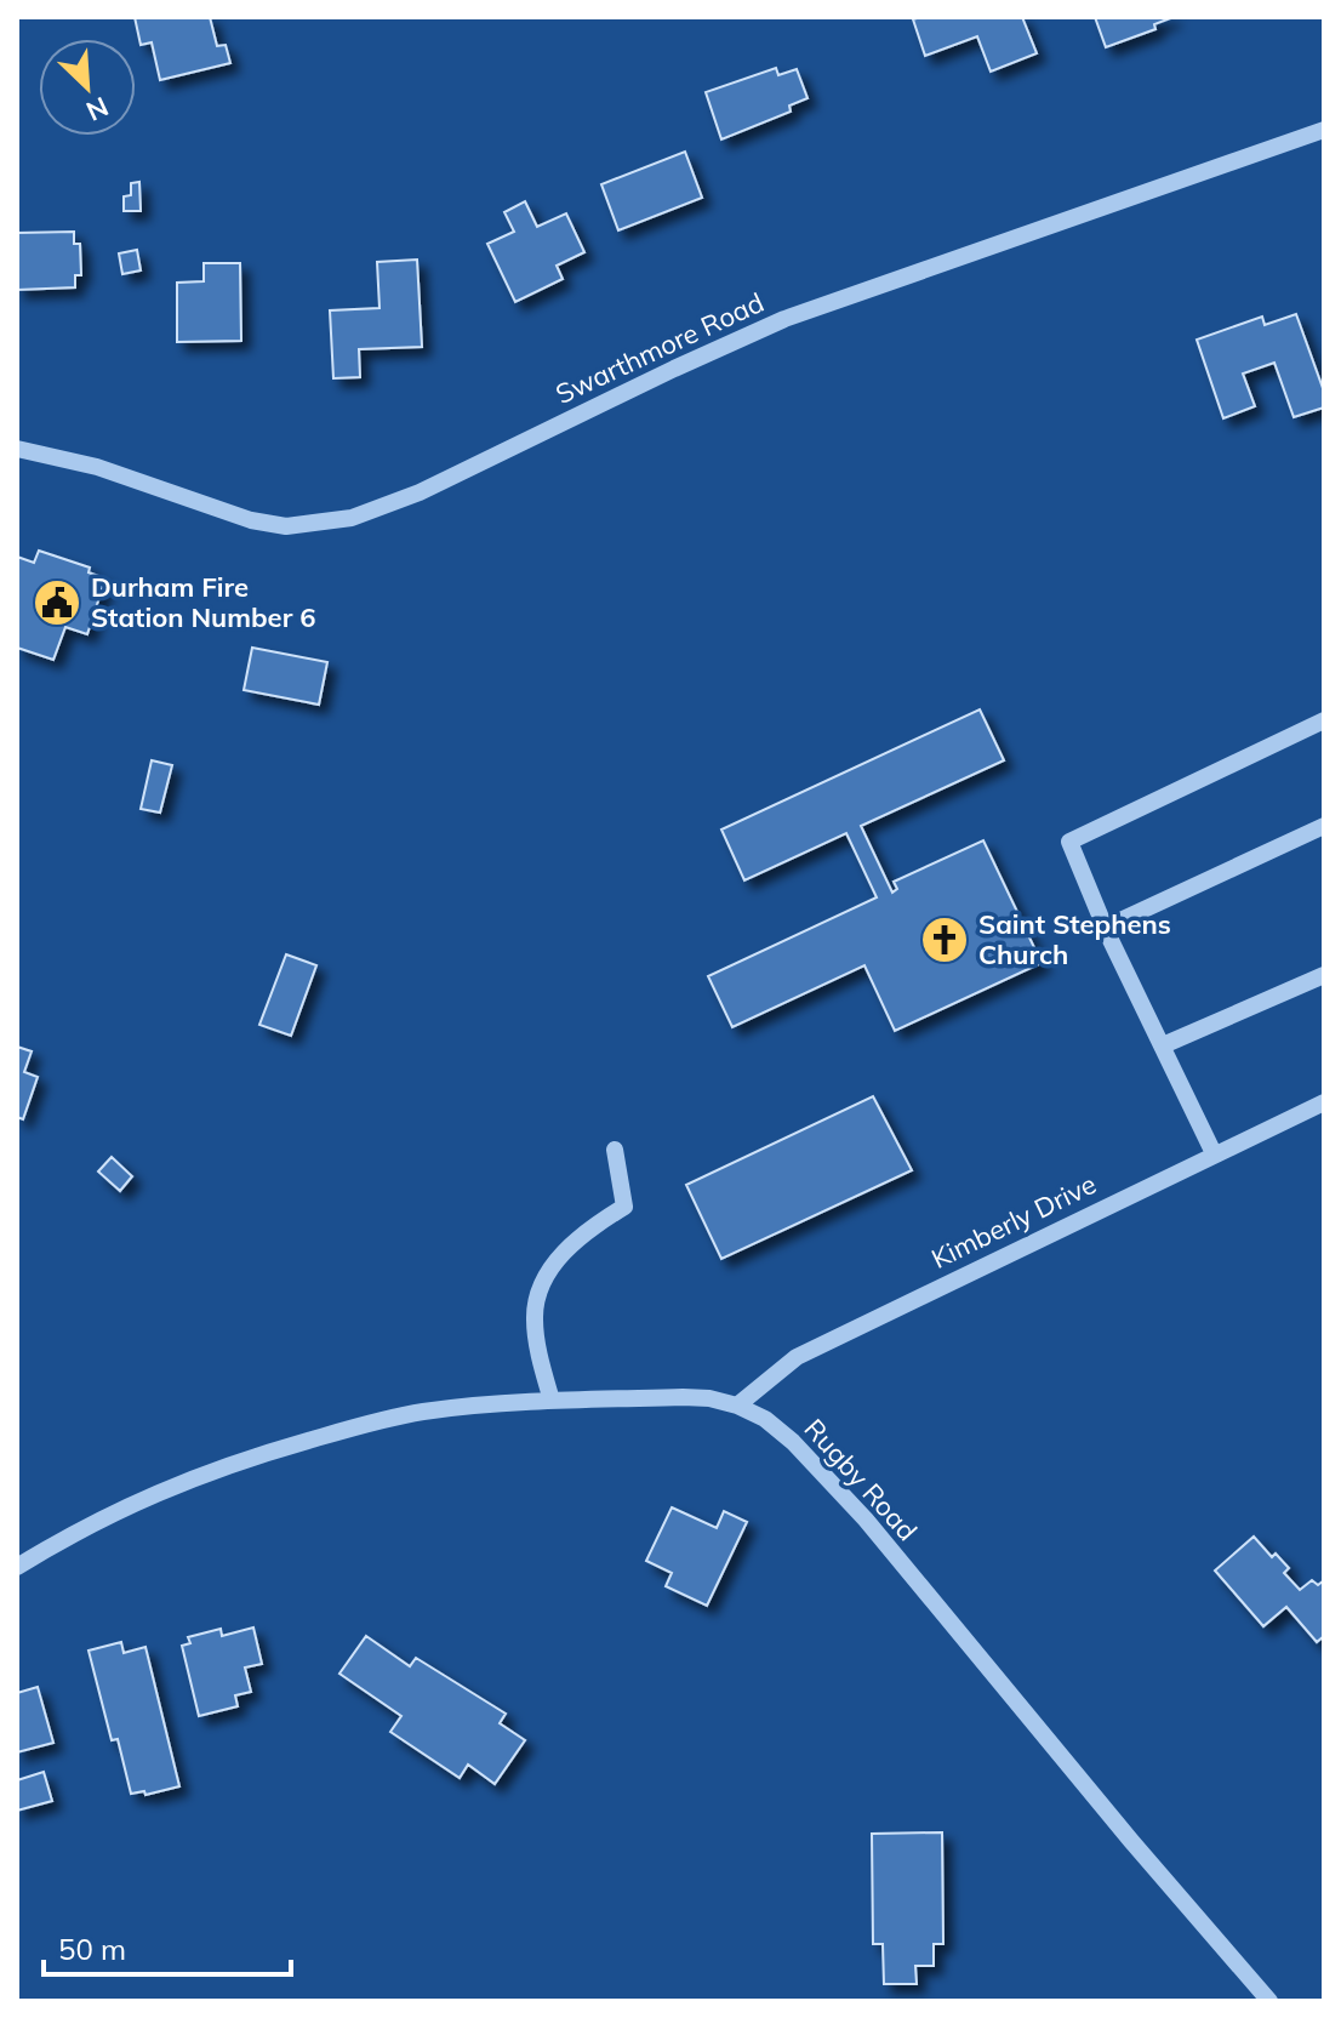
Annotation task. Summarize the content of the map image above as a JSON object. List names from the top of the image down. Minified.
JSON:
{"streets":{"street":["Swarthmore Road","Kimberly Drive","Rugby Road"]},"crossings":[["Kimberly Drive","Rugby Road"]],"places":{"public building":["Durham Fire Station Number 6"],"church":["Saint Stephens Church"]},"scale_bar":"50 m","north":"bottom right"}
